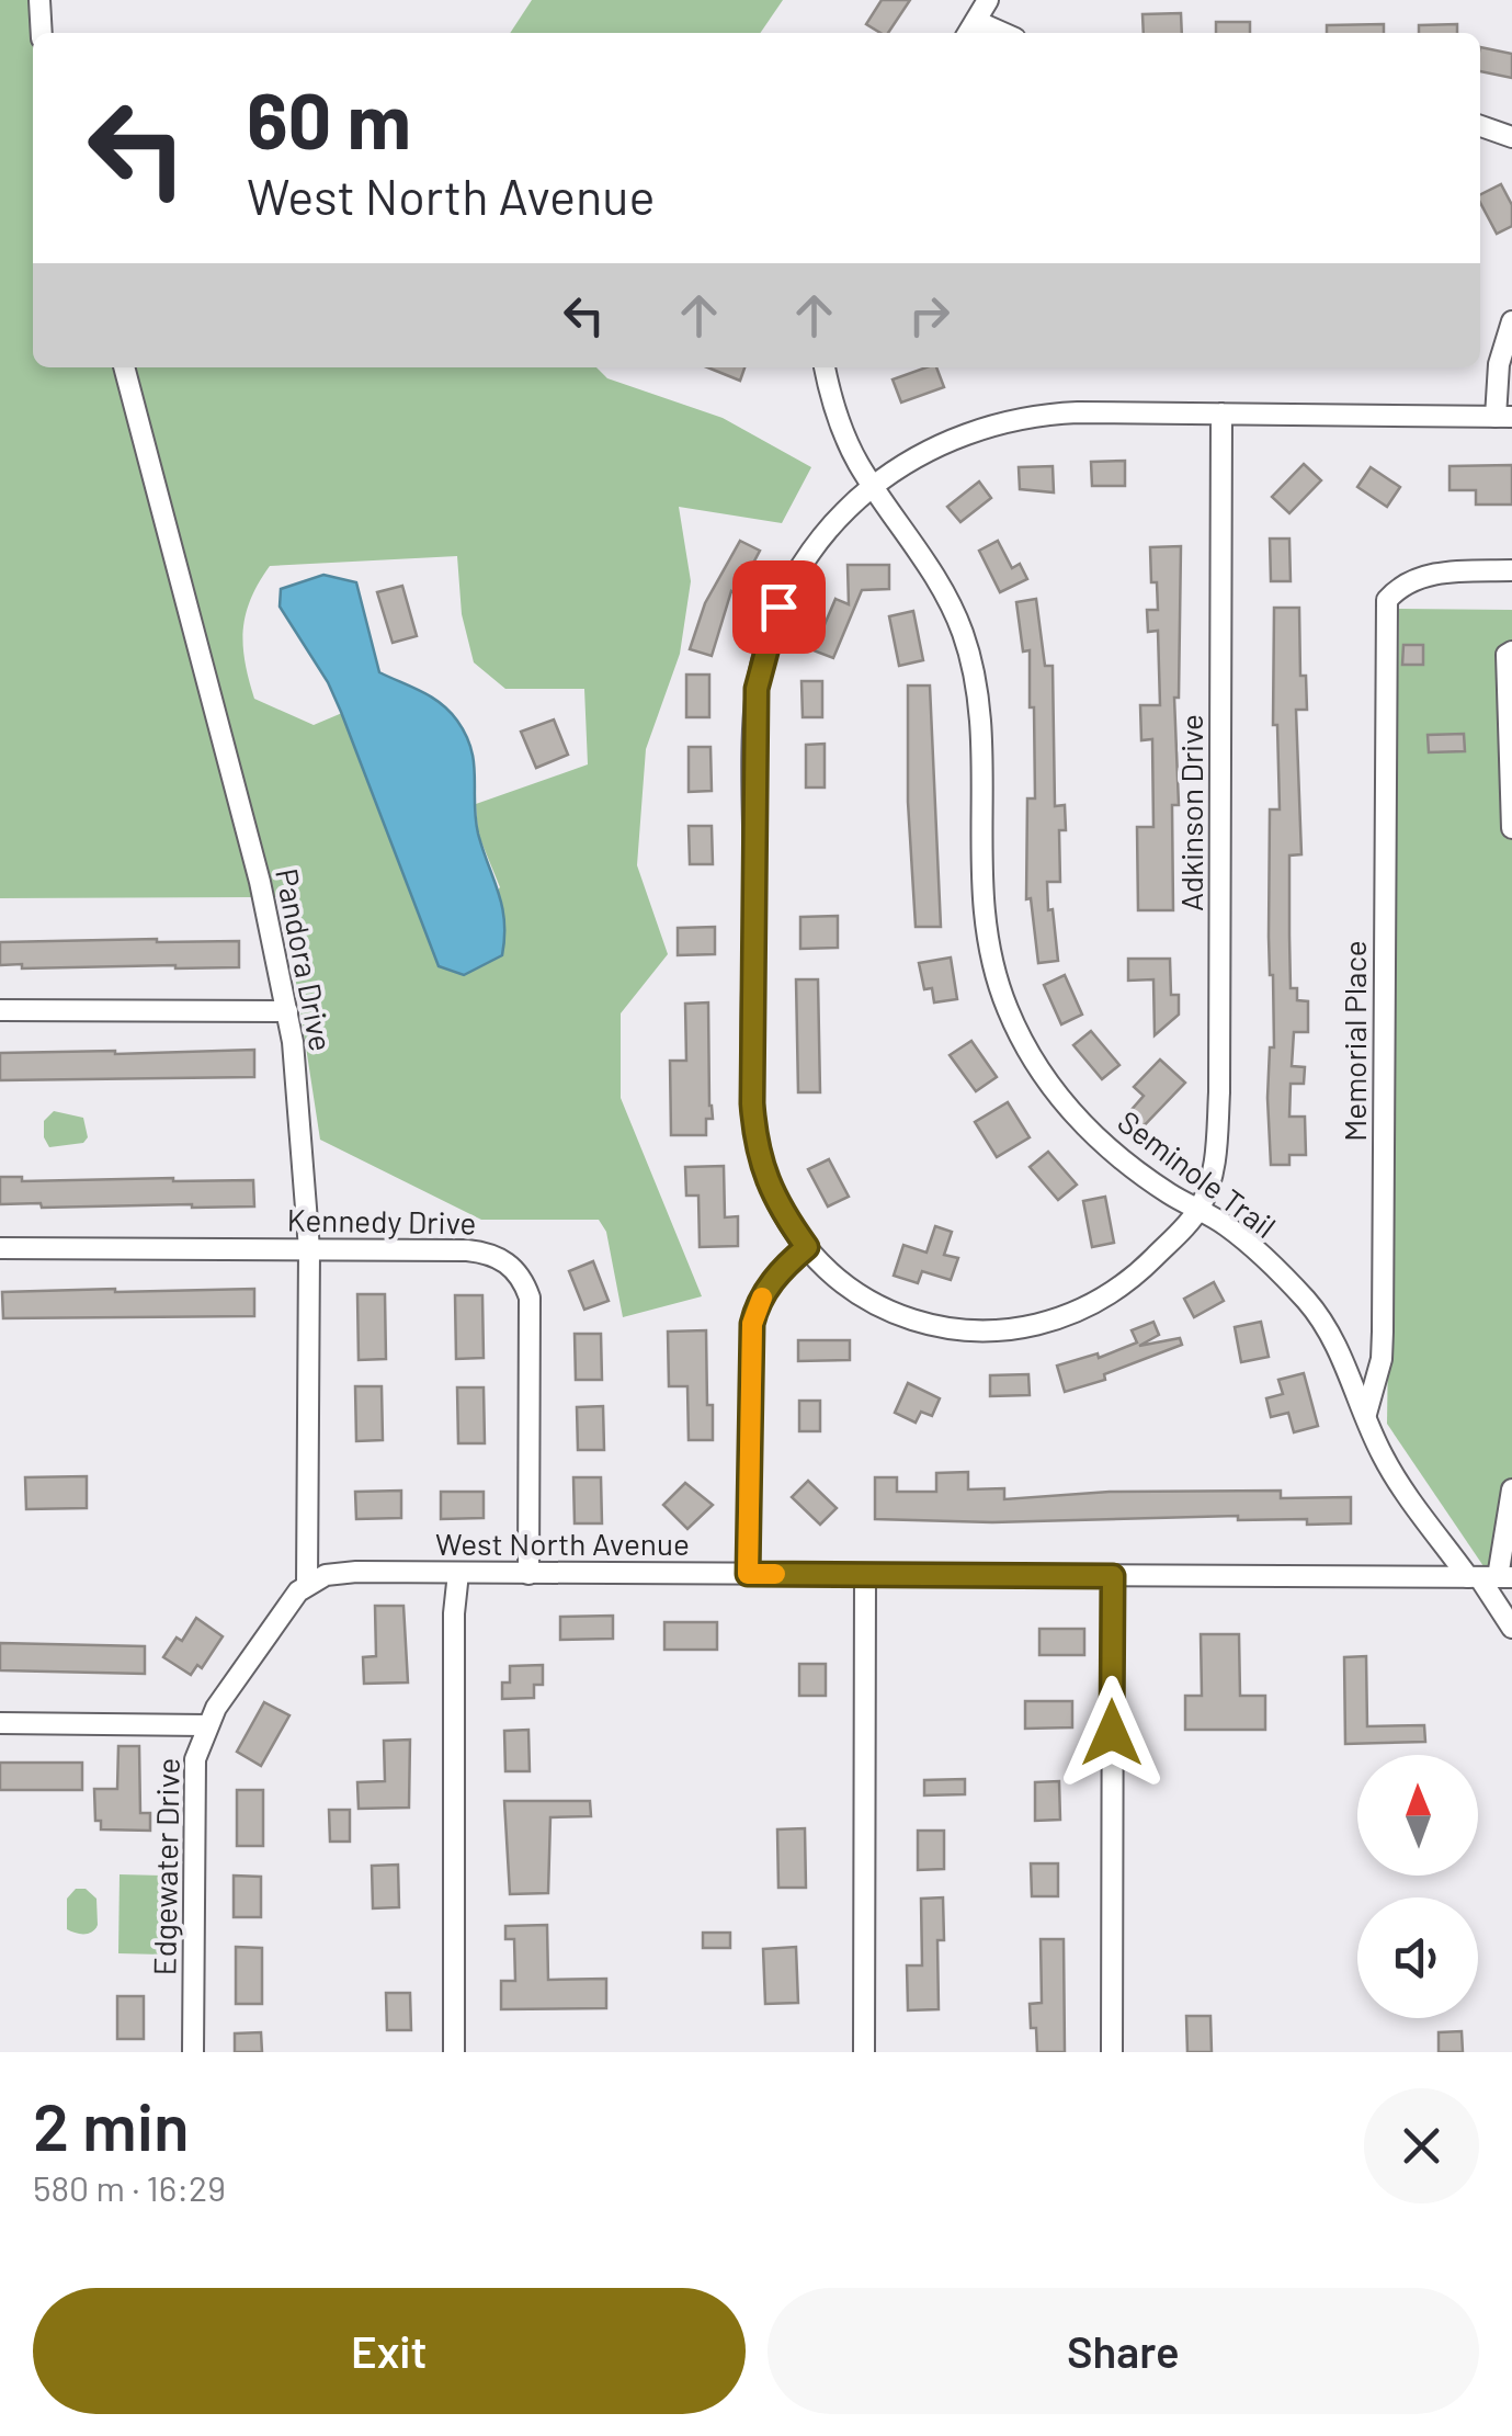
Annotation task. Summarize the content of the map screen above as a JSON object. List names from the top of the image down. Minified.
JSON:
{"streets":{"street":["Adkinson Drive","Pandora Drive","Memorial Place","Seminole Trail","Kennedy Drive","West North Avenue","Edgewater Drive"]},"crossings":[["Adkinson Drive","Seminole Trail"],["Pandora Drive","Kennedy Drive"],["Pandora Drive","West North Avenue"],["Pandora Drive","Edgewater Drive"],["Memorial Place","Seminole Trail"],["Seminole Trail","West North Avenue"],["Kennedy Drive","West North Avenue"],["West North Avenue","Edgewater Drive"]],"north":"top","page":{"turn":["60 m","West North Avenue"],"heading":["2 min","580 m · 16:29"],"buttons":["Exit","Share"]}}
